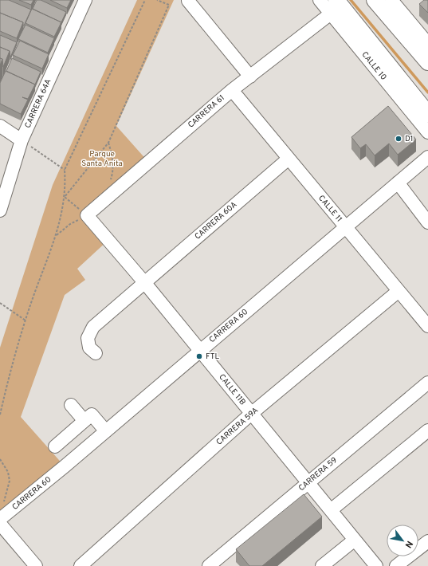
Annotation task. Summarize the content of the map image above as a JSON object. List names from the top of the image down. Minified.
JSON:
{"streets":{"main road":["CALLE 10"],"street":["CARRERA 64A","CARRERA 61","CALLE 11","CARRERA 60A","CARRERA 60","CALLE 11B","CARRERA 59A","CARRERA 59"]},"crossings":[["CALLE 10","CARRERA 61"],["CARRERA 61","CALLE 11"],["CARRERA 61","CALLE 11B"],["CALLE 11","CARRERA 60A"],["CALLE 11","CARRERA 60"],["CALLE 11","CARRERA 59A"],["CARRERA 60A","CALLE 11B"],["CARRERA 60","CALLE 11B"],["CALLE 11B","CARRERA 59A"],["CALLE 11B","CARRERA 59"]],"parks":["Parque Santa Anita"],"places":["D1","FTL"],"north":"bottom right"}
